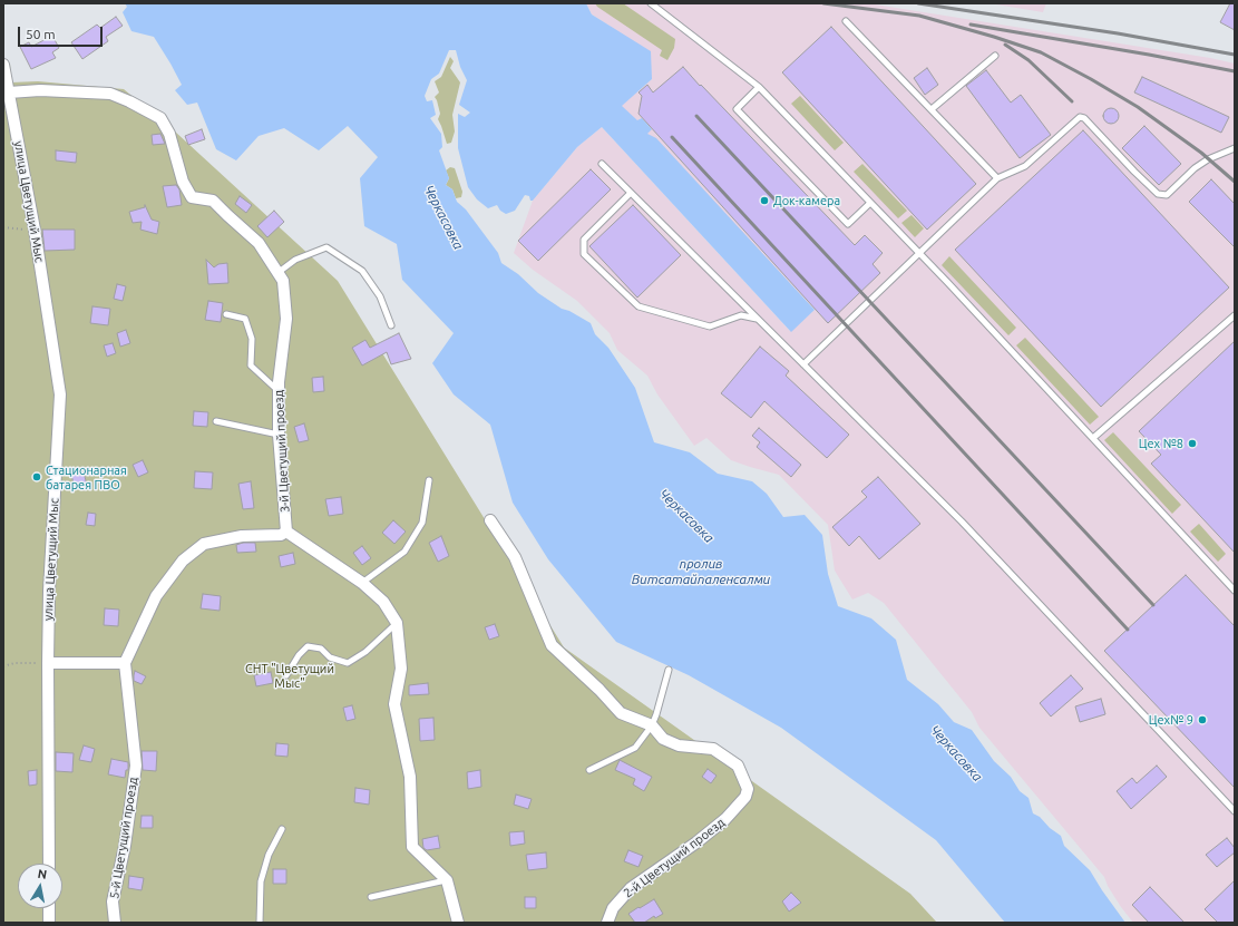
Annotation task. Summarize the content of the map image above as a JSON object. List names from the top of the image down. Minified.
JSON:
{"streets":{"street":["улица Цветущий Мыс","3-й Цветущий проезд","5-й Цветущий проезд","2-й Цветущий проезд"]},"crossings":[["улица Цветущий Мыс","3-й Цветущий проезд"]],"water":["Черкасовка","пролив Витсатайпаленсалми"],"parks":["СНТ \"Цветущий Мыс\""],"places":["Док-камера","Цех №8","Стационарная батарея ПВО","Цех№ 9"],"scale_bar":"50 m","north":"top"}
